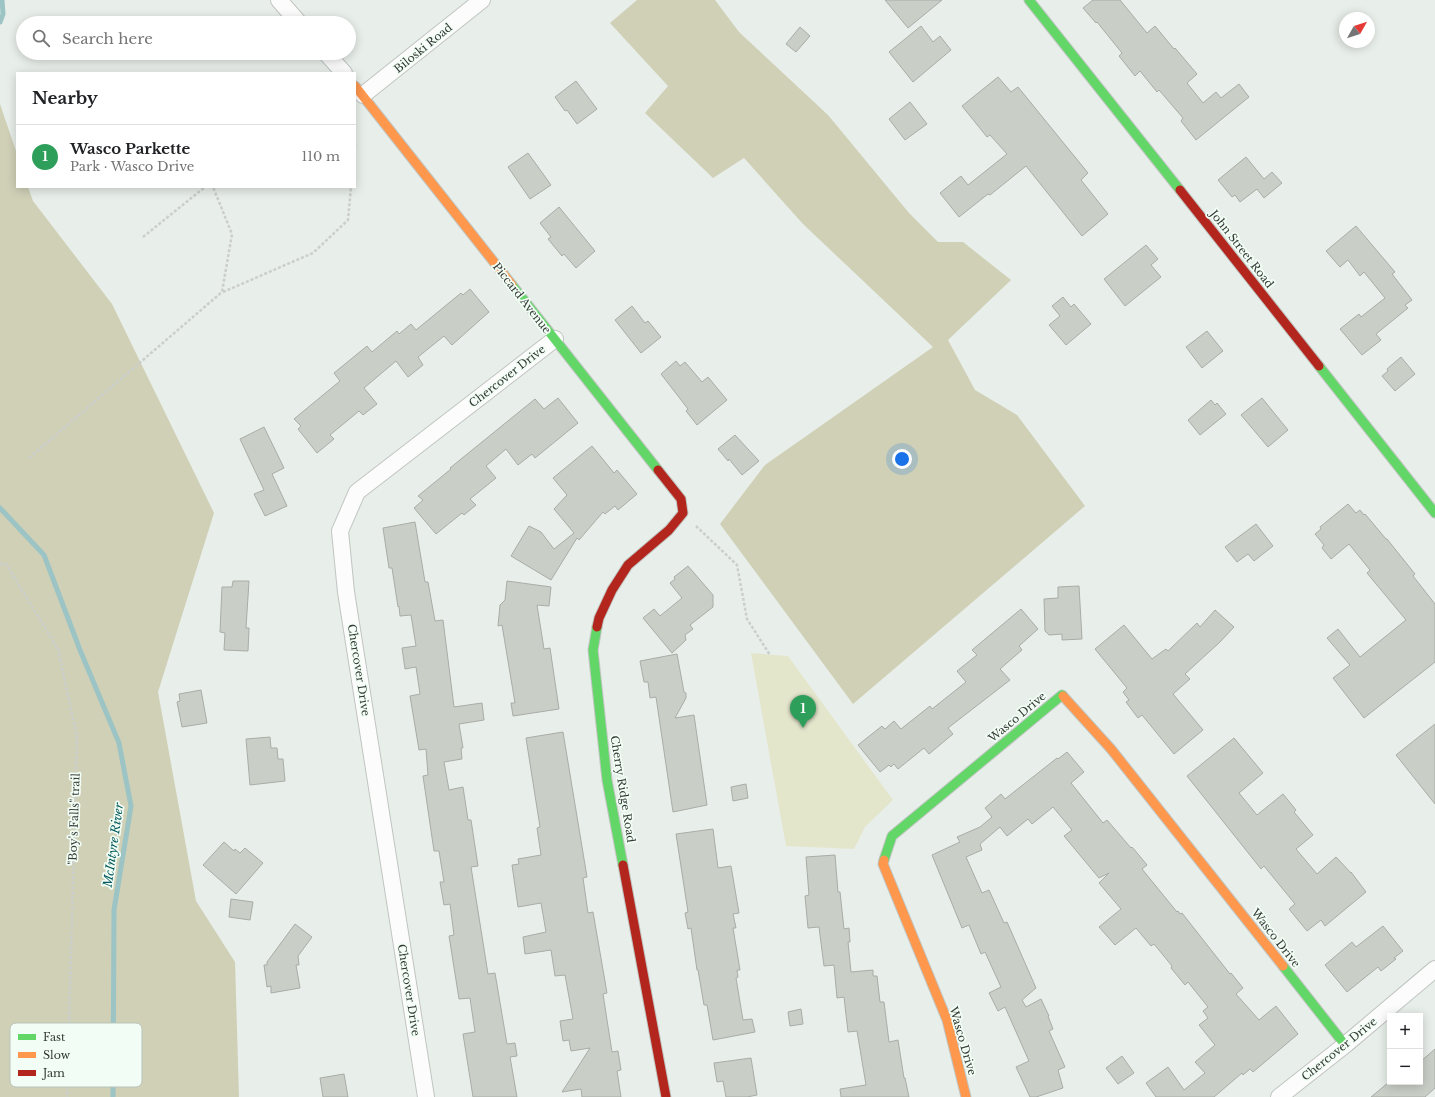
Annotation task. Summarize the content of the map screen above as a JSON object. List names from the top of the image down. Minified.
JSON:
{"streets":{"street":["Biloski Road","John Street Road","Piccard Avenue","Chercover Drive","Wasco Drive","Cherry Ridge Road"],"path":["\"Boy's Falls\" trail"]},"crossings":[["Biloski Road","Piccard Avenue"],["Piccard Avenue","Chercover Drive"],["Piccard Avenue","Cherry Ridge Road"],["Chercover Drive","Wasco Drive"]],"water":["McIntyre River"],"legend":["Fast","Slow","Jam"],"north":"top right","page":{"search":"Search here","heading":"Nearby","list":[{"mark":"1","name":"Wasco Parkette","note":"Park · Wasco Drive","value":"110 m"}],"pins":"1","map_buttons":["+","−"]}}
